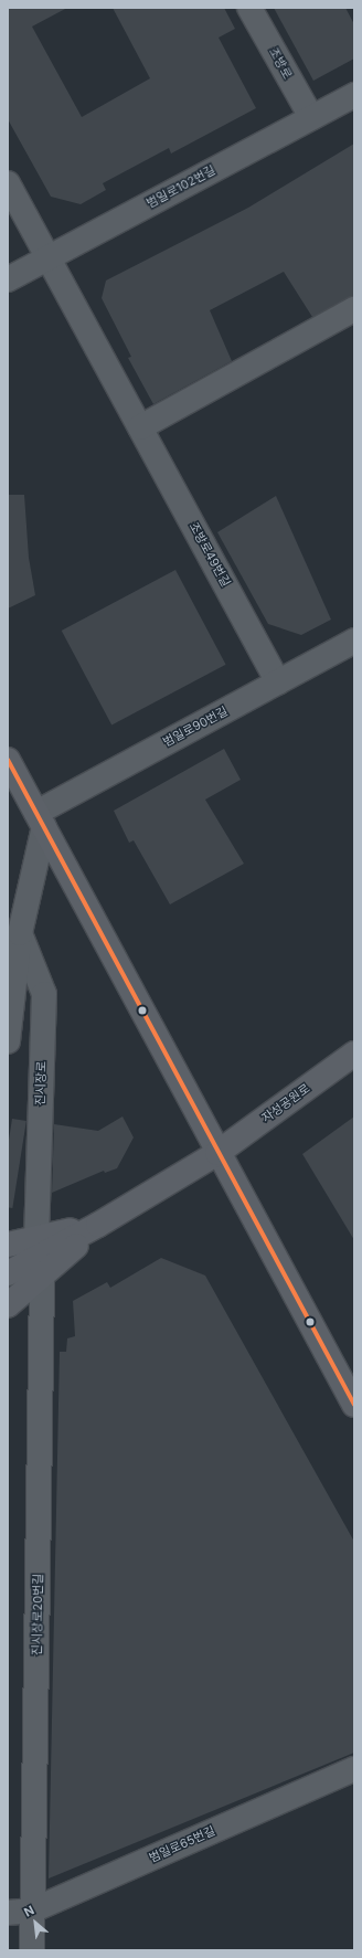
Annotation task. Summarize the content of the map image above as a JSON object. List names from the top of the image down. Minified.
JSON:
{"streets":{"main road":["자성공원로"],"street":["조방로","범일로102번길","조방로49번길","범일로90번길","진시장로","진시장로20번길","범일로65번길"]},"crossings":[["조방로","범일로102번길"],["범일로102번길","조방로49번길"],["조방로49번길","범일로90번길"],["진시장로20번길","범일로65번길"]],"north":"top left"}
